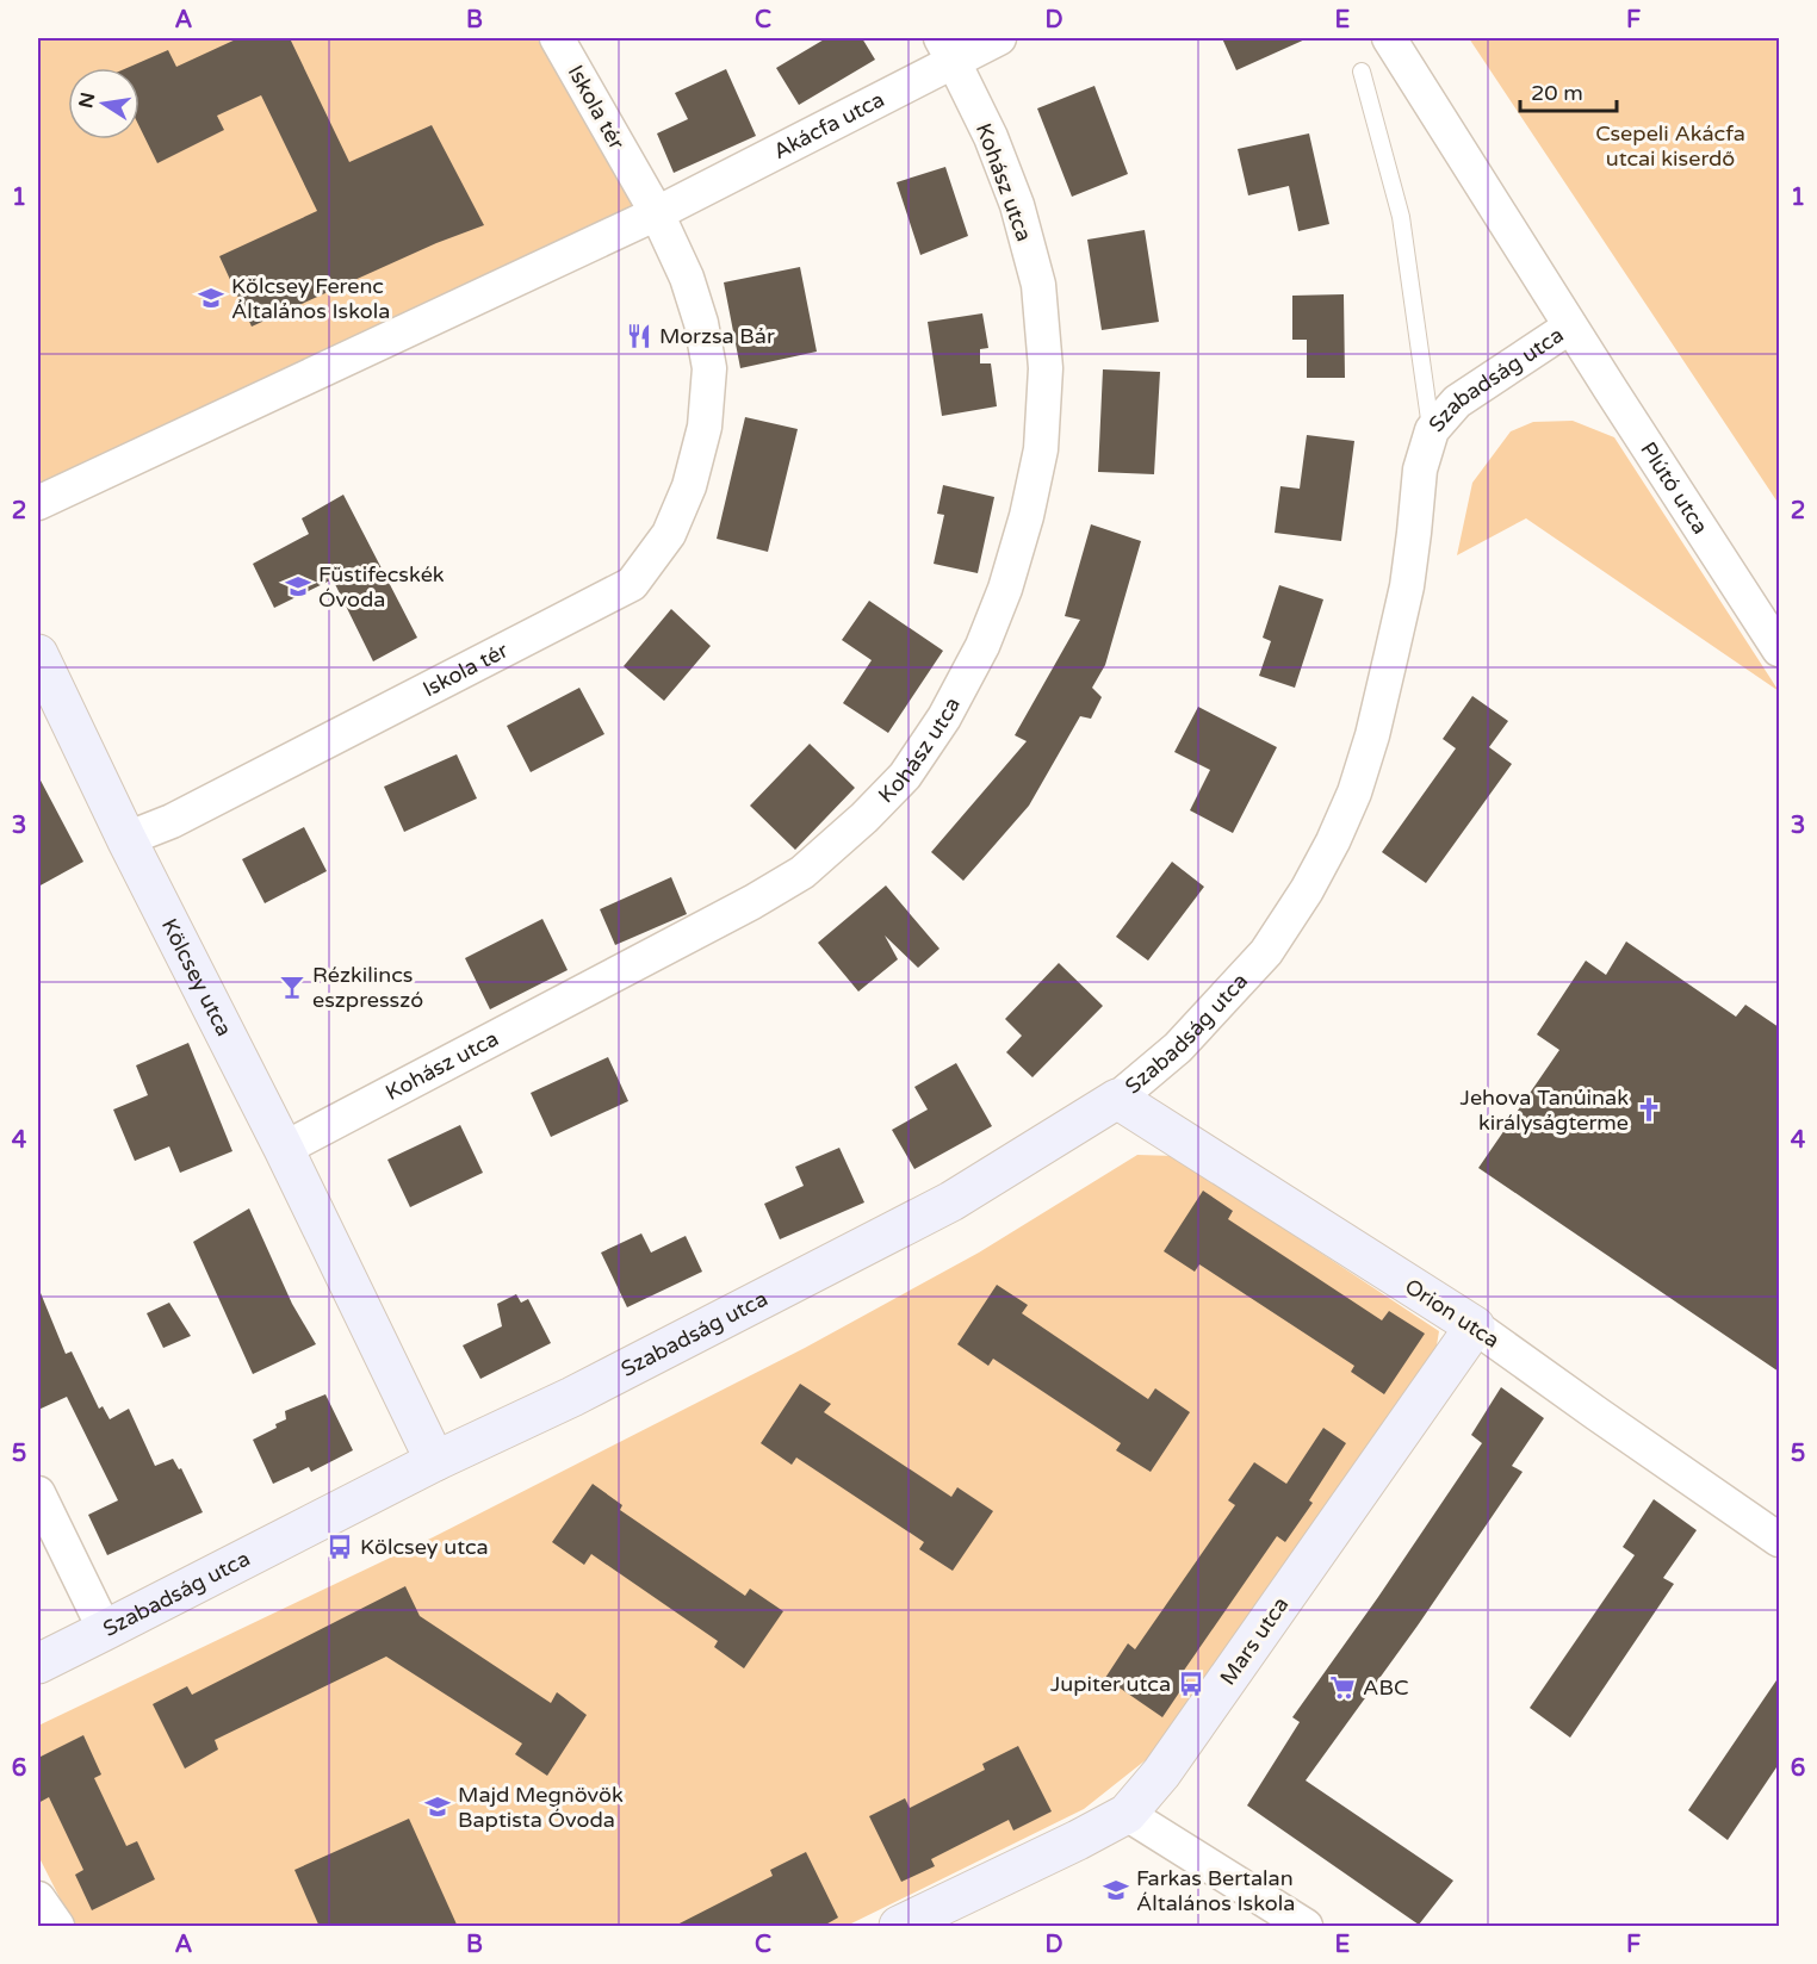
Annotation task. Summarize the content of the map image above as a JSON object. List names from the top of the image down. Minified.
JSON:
{"streets":{"street":["Iskola tér","Akácfa utca","Kohász utca","Szabadság utca","Plútó utca","Kölcsey utca","Orion utca","Mars utca"]},"crossings":[["Iskola tér","Akácfa utca"],["Iskola tér","Kölcsey utca"],["Akácfa utca","Kohász utca"],["Kohász utca","Kölcsey utca"],["Szabadság utca","Plútó utca"],["Szabadság utca","Kölcsey utca"],["Szabadság utca","Orion utca"],["Orion utca","Mars utca"]],"parks":["Csepeli Akácfa utcai kiserdő"],"places":{"school or university":["Kölcsey Ferenc Általános Iskola","Füstifecskék Óvoda","Majd Megnövök Baptista Óvoda","Farkas Bertalan Általános Iskola"],"restaurant":["Morzsa Bár"],"bar":["Rézkilincs eszpresszó"],"church":["Jehova Tanúinak királyságterme"],"bus stop":["Kölcsey utca","Jupiter utca"],"supermarket":["ABC"]},"scale_bar":"20 m","north":"left","grid":{"columns":["A","B","C","D","E","F"],"rows":["1","2","3","4","5","6"]}}
